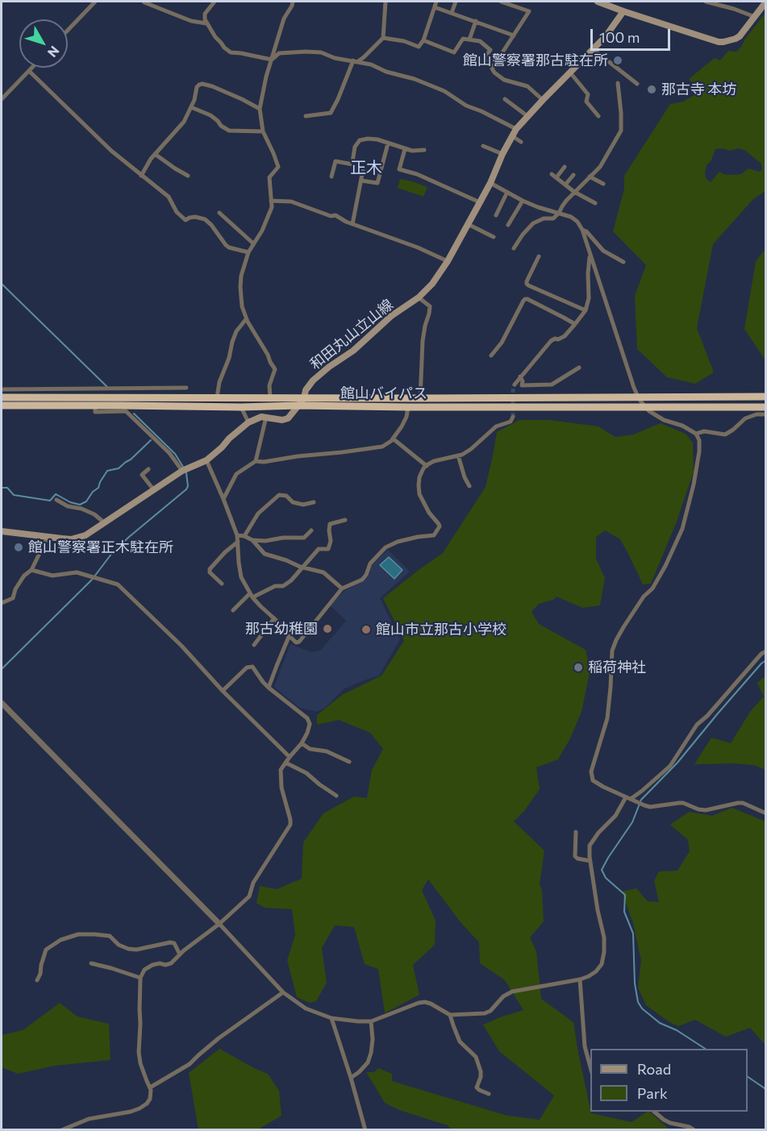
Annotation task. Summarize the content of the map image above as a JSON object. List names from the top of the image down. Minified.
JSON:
{"streets":{"highway":["館山バイパス"],"main road":["和田丸山立山線"]},"crossings":[["和田丸山立山線","館山バイパス"]],"districts":["正木"],"places":["館山警察署那古駐在所","那古寺 本坊","館山警察署正木駐在所","那古幼稚園","館山市立那古小学校","稲荷神社"],"legend":["Road","Park"],"scale_bar":"100 m","north":"bottom right"}
